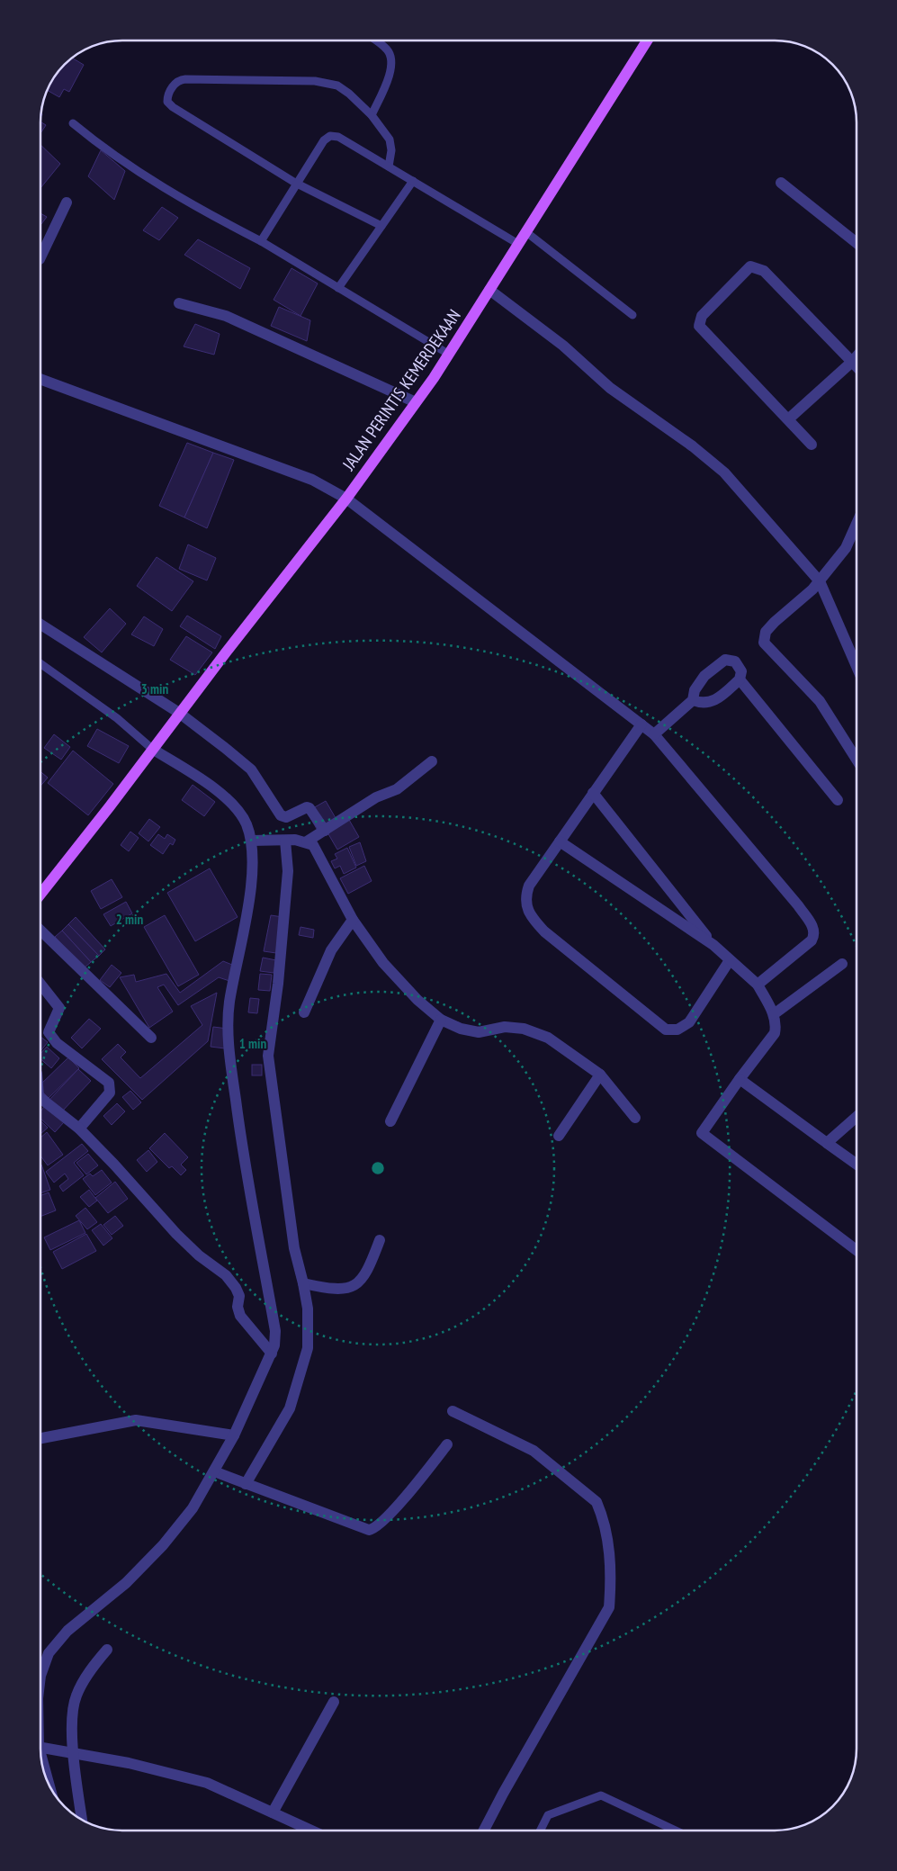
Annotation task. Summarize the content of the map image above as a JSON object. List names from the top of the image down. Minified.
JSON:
{"streets":{"main road":["JALAN PERINTIS KEMERDEKAAN"]},"rings":["3 min","2 min","1 min"]}
